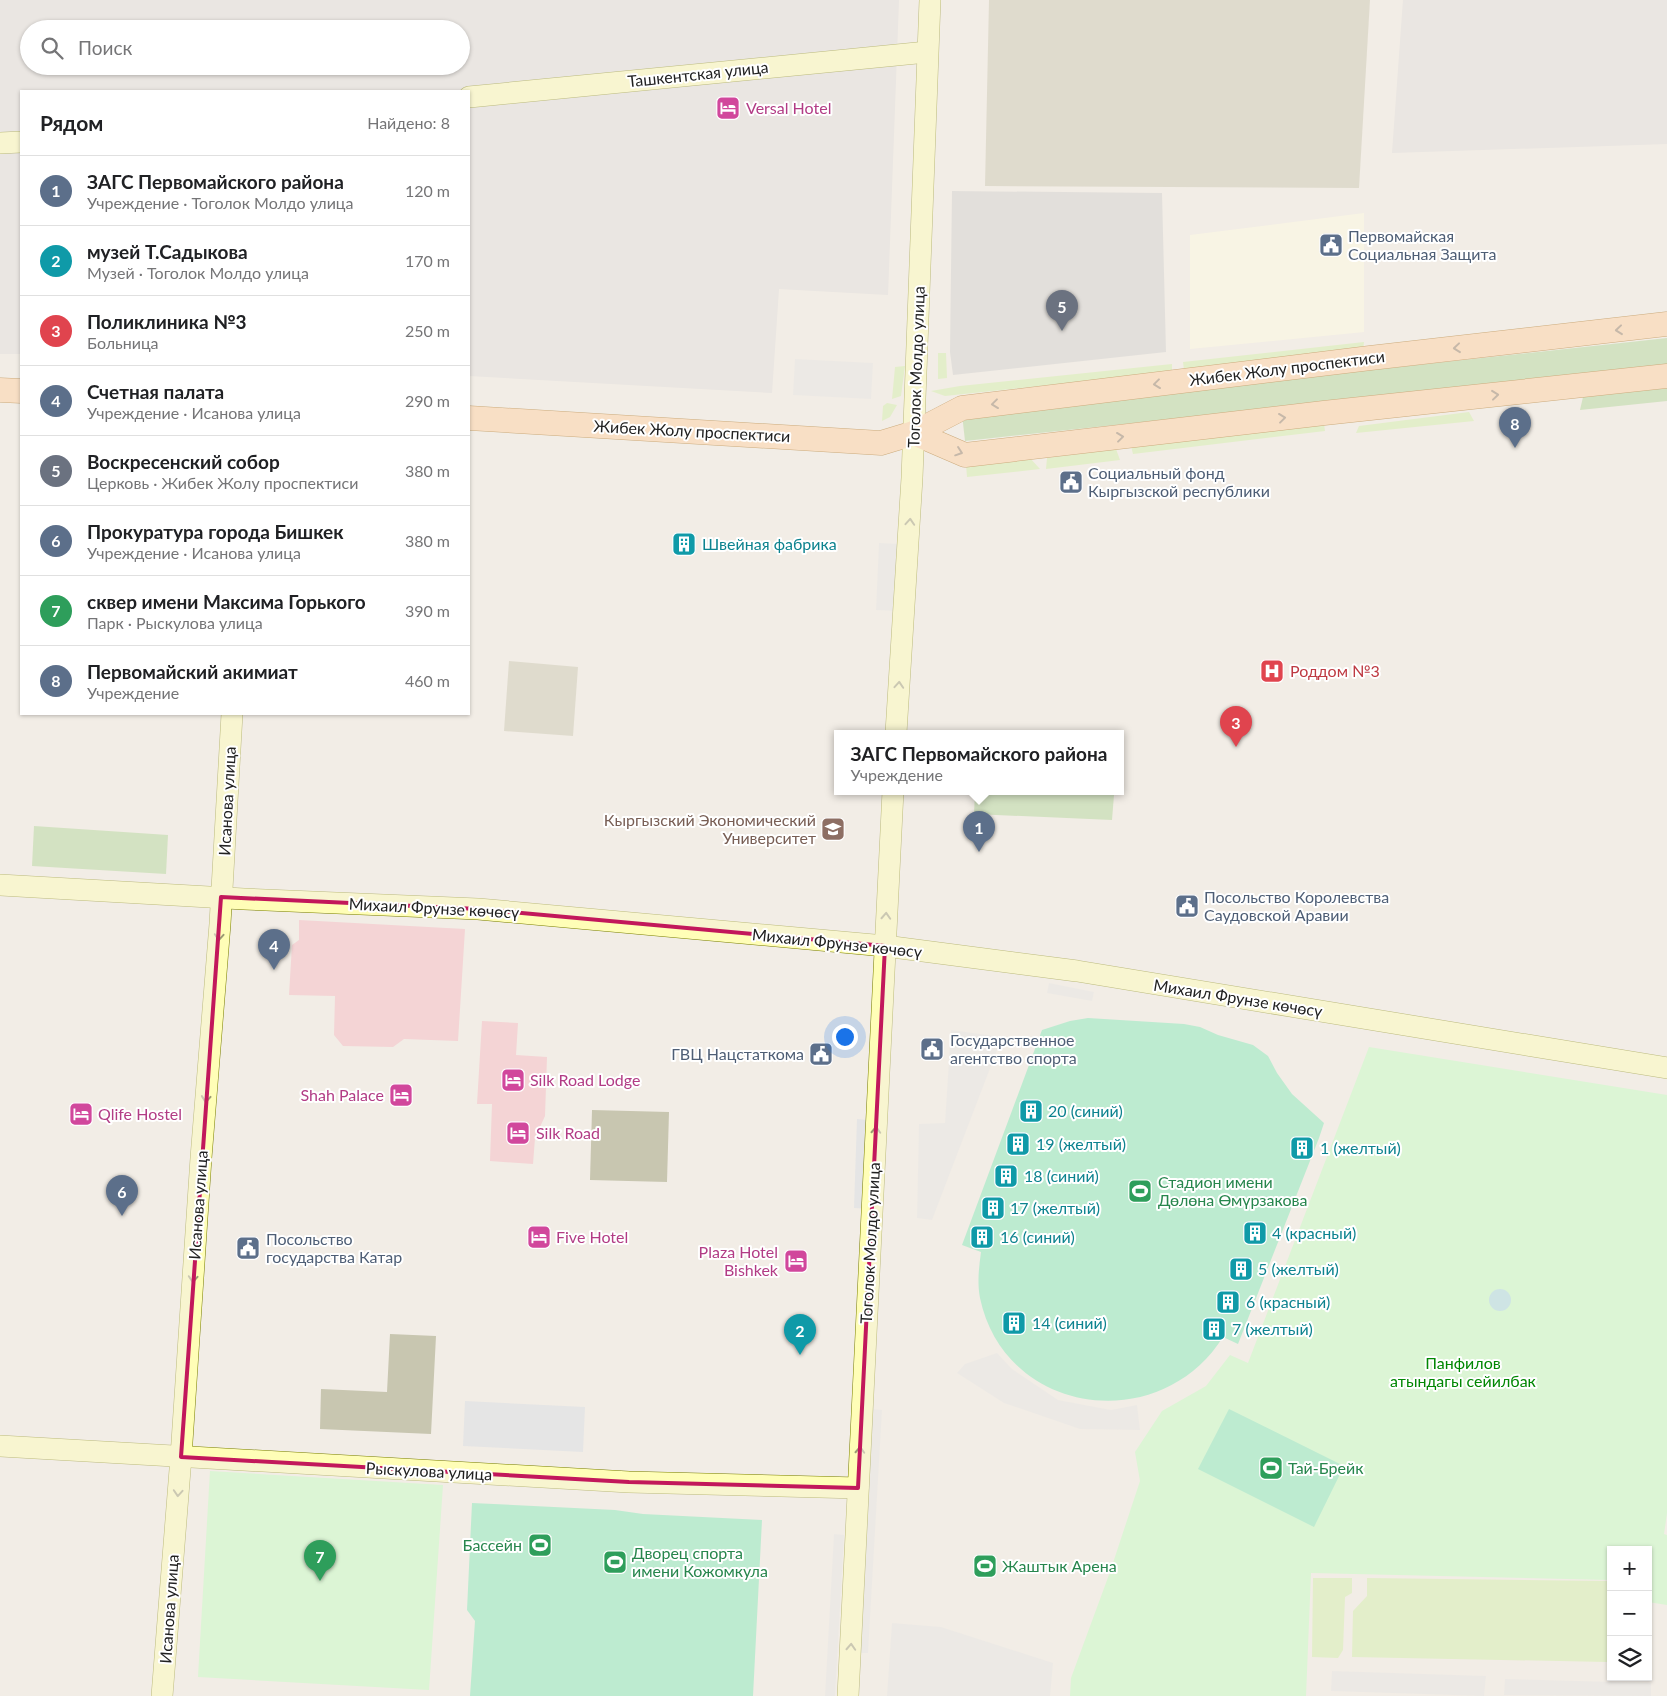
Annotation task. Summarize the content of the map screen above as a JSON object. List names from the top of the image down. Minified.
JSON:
{"streets":{"main road":["Ташкентская улица","Тоголок Молдо улица","Жибек Жолу проспектиси","Исанова улица","Михаил Фрунзе көчөсү","Рыскулова улица"]},"crossings":[["Ташкентская улица","Тоголок Молдо улица"],["Тоголок Молдо улица","Жибек Жолу проспектиси"],["Тоголок Молдо улица","Михаил Фрунзе көчөсү"],["Тоголок Молдо улица","Рыскулова улица"],["Исанова улица","Михаил Фрунзе көчөсү"],["Исанова улица","Рыскулова улица"]],"one_way":["Тоголок Молдо улица","Исанова улица"],"parks":["Панфилов атындагы сейилбак"],"places":{"hotel":["Versal Hotel","Silk Road Lodge","Shah Palace","Qlife Hostel","Silk Road","Five Hotel","Plaza Hotel Bishkek"],"public building":["Первомайская Социальная Защита","Социальный фонд Кыргызской республики","Посольство Королевства Саудовской Аравии","Государственное агентство спорта","ГВЦ Нацстаткома","Посольство государства Катар"],"building":["Швейная фабрика","20 (синий)","19 (желтый)","1 (желтый)","18 (синий)","17 (желтый)","4 (красный)","16 (синий)","5 (желтый)","6 (красный)","14 (синий)","7 (желтый)"],"hospital":["Роддом №3"],"school or university":["Кыргызский Экономический Университет"],"sports":["Стадион имени Дөлөна Өмүрзакова","Тай-Брейк","Бассейн","Дворец спорта имени Кожомкула","Жаштык Арена"]},"page":{"search":"Поиск","heading":["Рядом","Найдено: 8"],"list":[{"mark":"1","name":"ЗАГС Первомайского района","note":"Учреждение · Тоголок Молдо улица","value":"120 m"},{"mark":"2","name":"музей Т.Садыкова","note":"Музей · Тоголок Молдо улица","value":"170 m"},{"mark":"3","name":"Поликлиника №3","note":"Больница","value":"250 m"},{"mark":"4","name":"Счетная палата","note":"Учреждение · Исанова улица","value":"290 m"},{"mark":"5","name":"Воскресенский собор","note":"Церковь · Жибек Жолу проспектиси","value":"380 m"},{"mark":"6","name":"Прокуратура города Бишкек","note":"Учреждение · Исанова улица","value":"380 m"},{"mark":"7","name":"сквер имени Максима Горького","note":"Парк · Рыскулова улица","value":"390 m"},{"mark":"8","name":"Первомайский акимиат","note":"Учреждение","value":"460 m"}],"pins":["5","8","3","1","4","6","2","7"],"popup":["ЗАГС Первомайского района","Учреждение"],"map_buttons":["+","−"]}}
